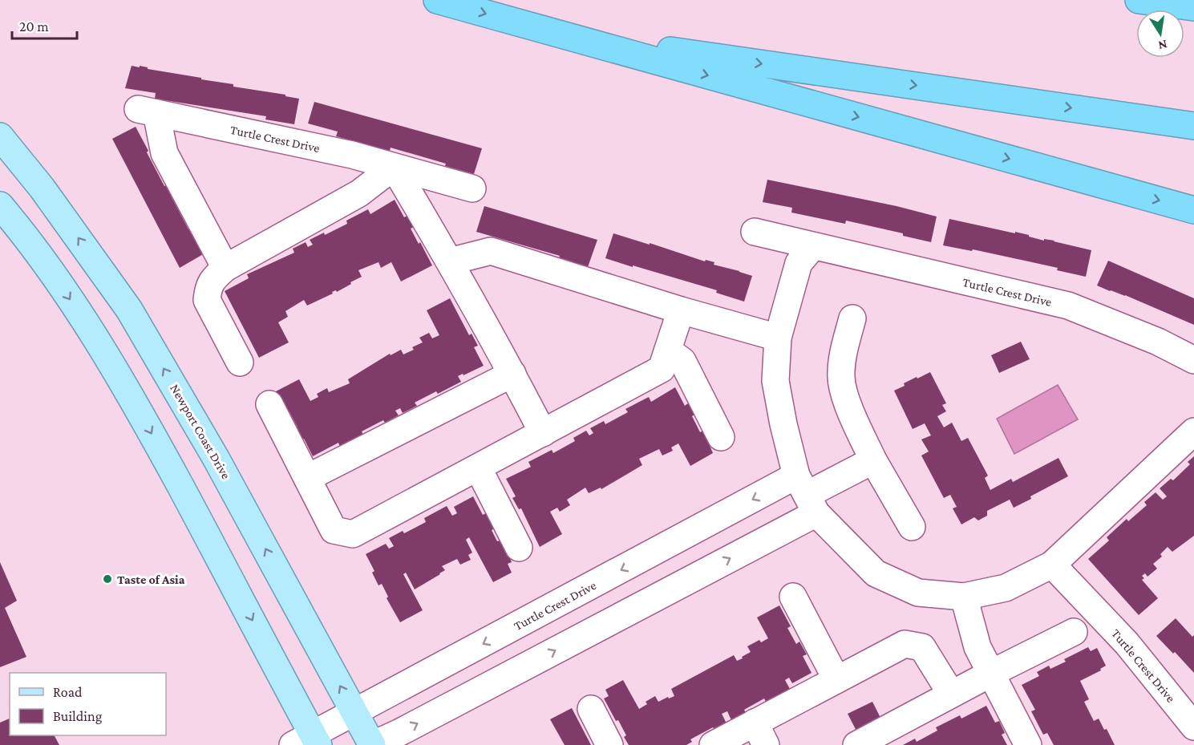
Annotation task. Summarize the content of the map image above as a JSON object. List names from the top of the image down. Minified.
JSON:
{"streets":{"main road":["Newport Coast Drive"],"street":["Turtle Crest Drive"]},"crossings":[["Turtle Crest Drive","Newport Coast Drive"]],"places":["Taste of Asia"],"legend":["Road","Building"],"scale_bar":"20 m","north":"bottom"}
